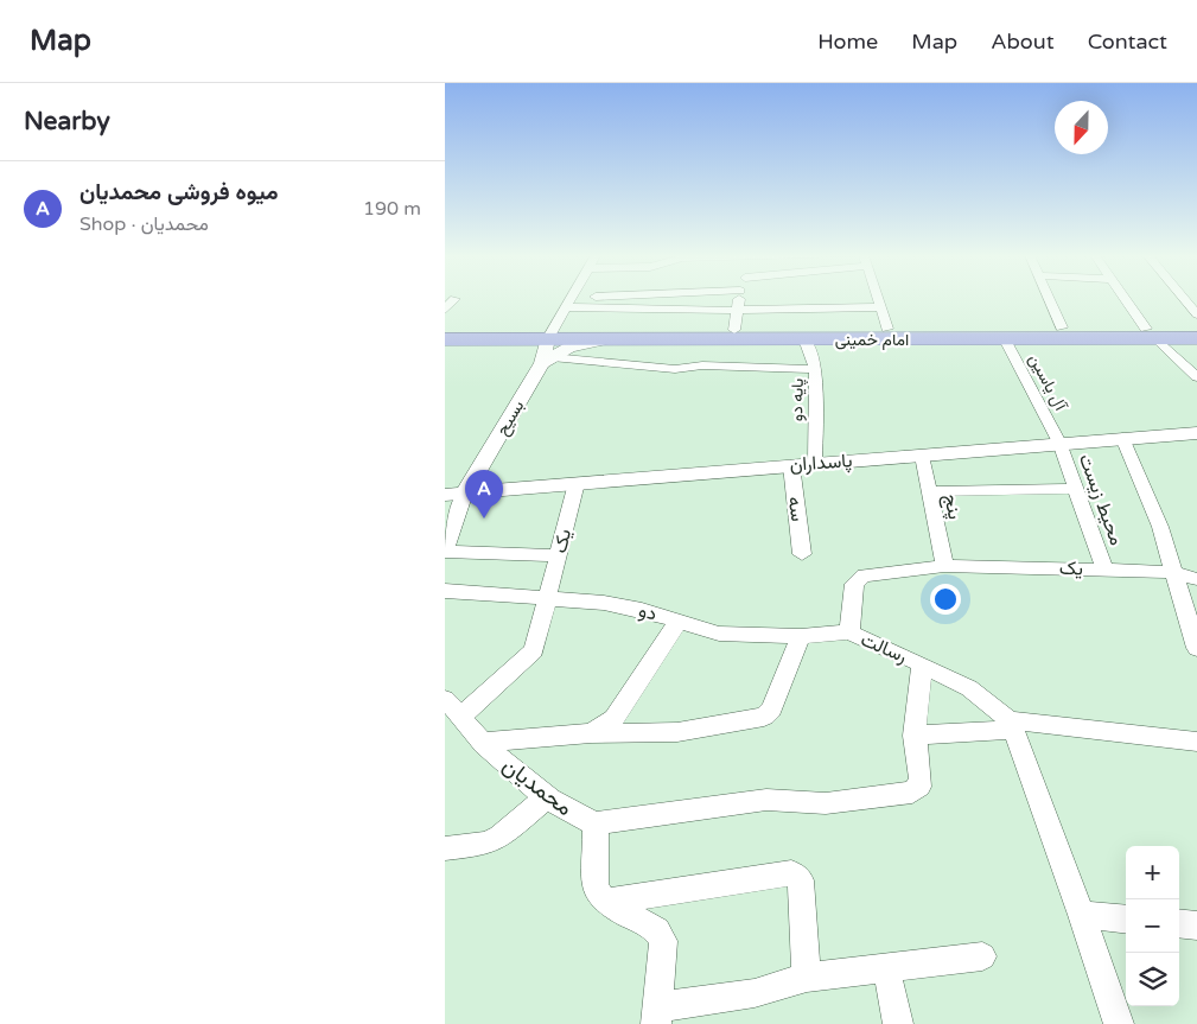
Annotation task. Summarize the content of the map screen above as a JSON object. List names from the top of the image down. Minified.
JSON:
{"streets":{"highway":["امام خمینی"],"street":["آل یاسین","پایه دو","بسیح","پاسداران","محیط زیست","پنج","سه","یک","دو","رسالت","محمدیان"]},"crossings":[["امام خمینی","آل یاسین"],["امام خمینی","پایه دو"],["امام خمینی","بسیح"],["آل یاسین","پاسداران"],["آل یاسین","محیط زیست"],["پایه دو","پاسداران"],["بسیح","پاسداران"],["پاسداران","محیط زیست"],["پاسداران","پنج"],["پاسداران","سه"],["پاسداران","یک"],["محیط زیست","یک"],["پنج","یک"],["پنج","رسالت"],["یک","دو"],["یک","رسالت"],["یک","محمدیان"],["دو","رسالت"]],"north":"bottom","page":{"header":"Map","nav":["Home","Map","About","Contact"],"heading":"Nearby","list":[{"mark":"A","name":"میوه فروشی محمدیان","note":"Shop · محمدیان","value":"190 m"}],"pins":"A","map_buttons":["+","−"]}}
